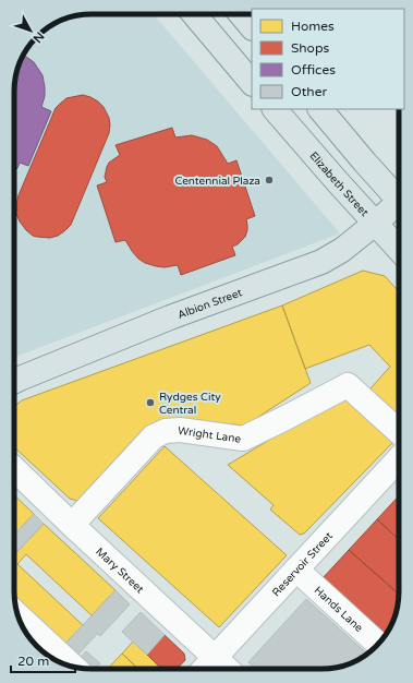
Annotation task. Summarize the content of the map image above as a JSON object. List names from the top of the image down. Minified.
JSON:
{"streets":{"main road":["Elizabeth Street","Albion Street"],"street":["Wright Lane","Reservoir Street","Mary Street","Hands Lane"]},"crossings":[["Elizabeth Street","Albion Street"],["Wright Lane","Mary Street"],["Reservoir Street","Mary Street"],["Reservoir Street","Hands Lane"]],"places":["Centennial Plaza","Rydges City Central"],"legend":["Homes","Shops","Offices","Other"],"scale_bar":"20 m","north":"bottom right"}
